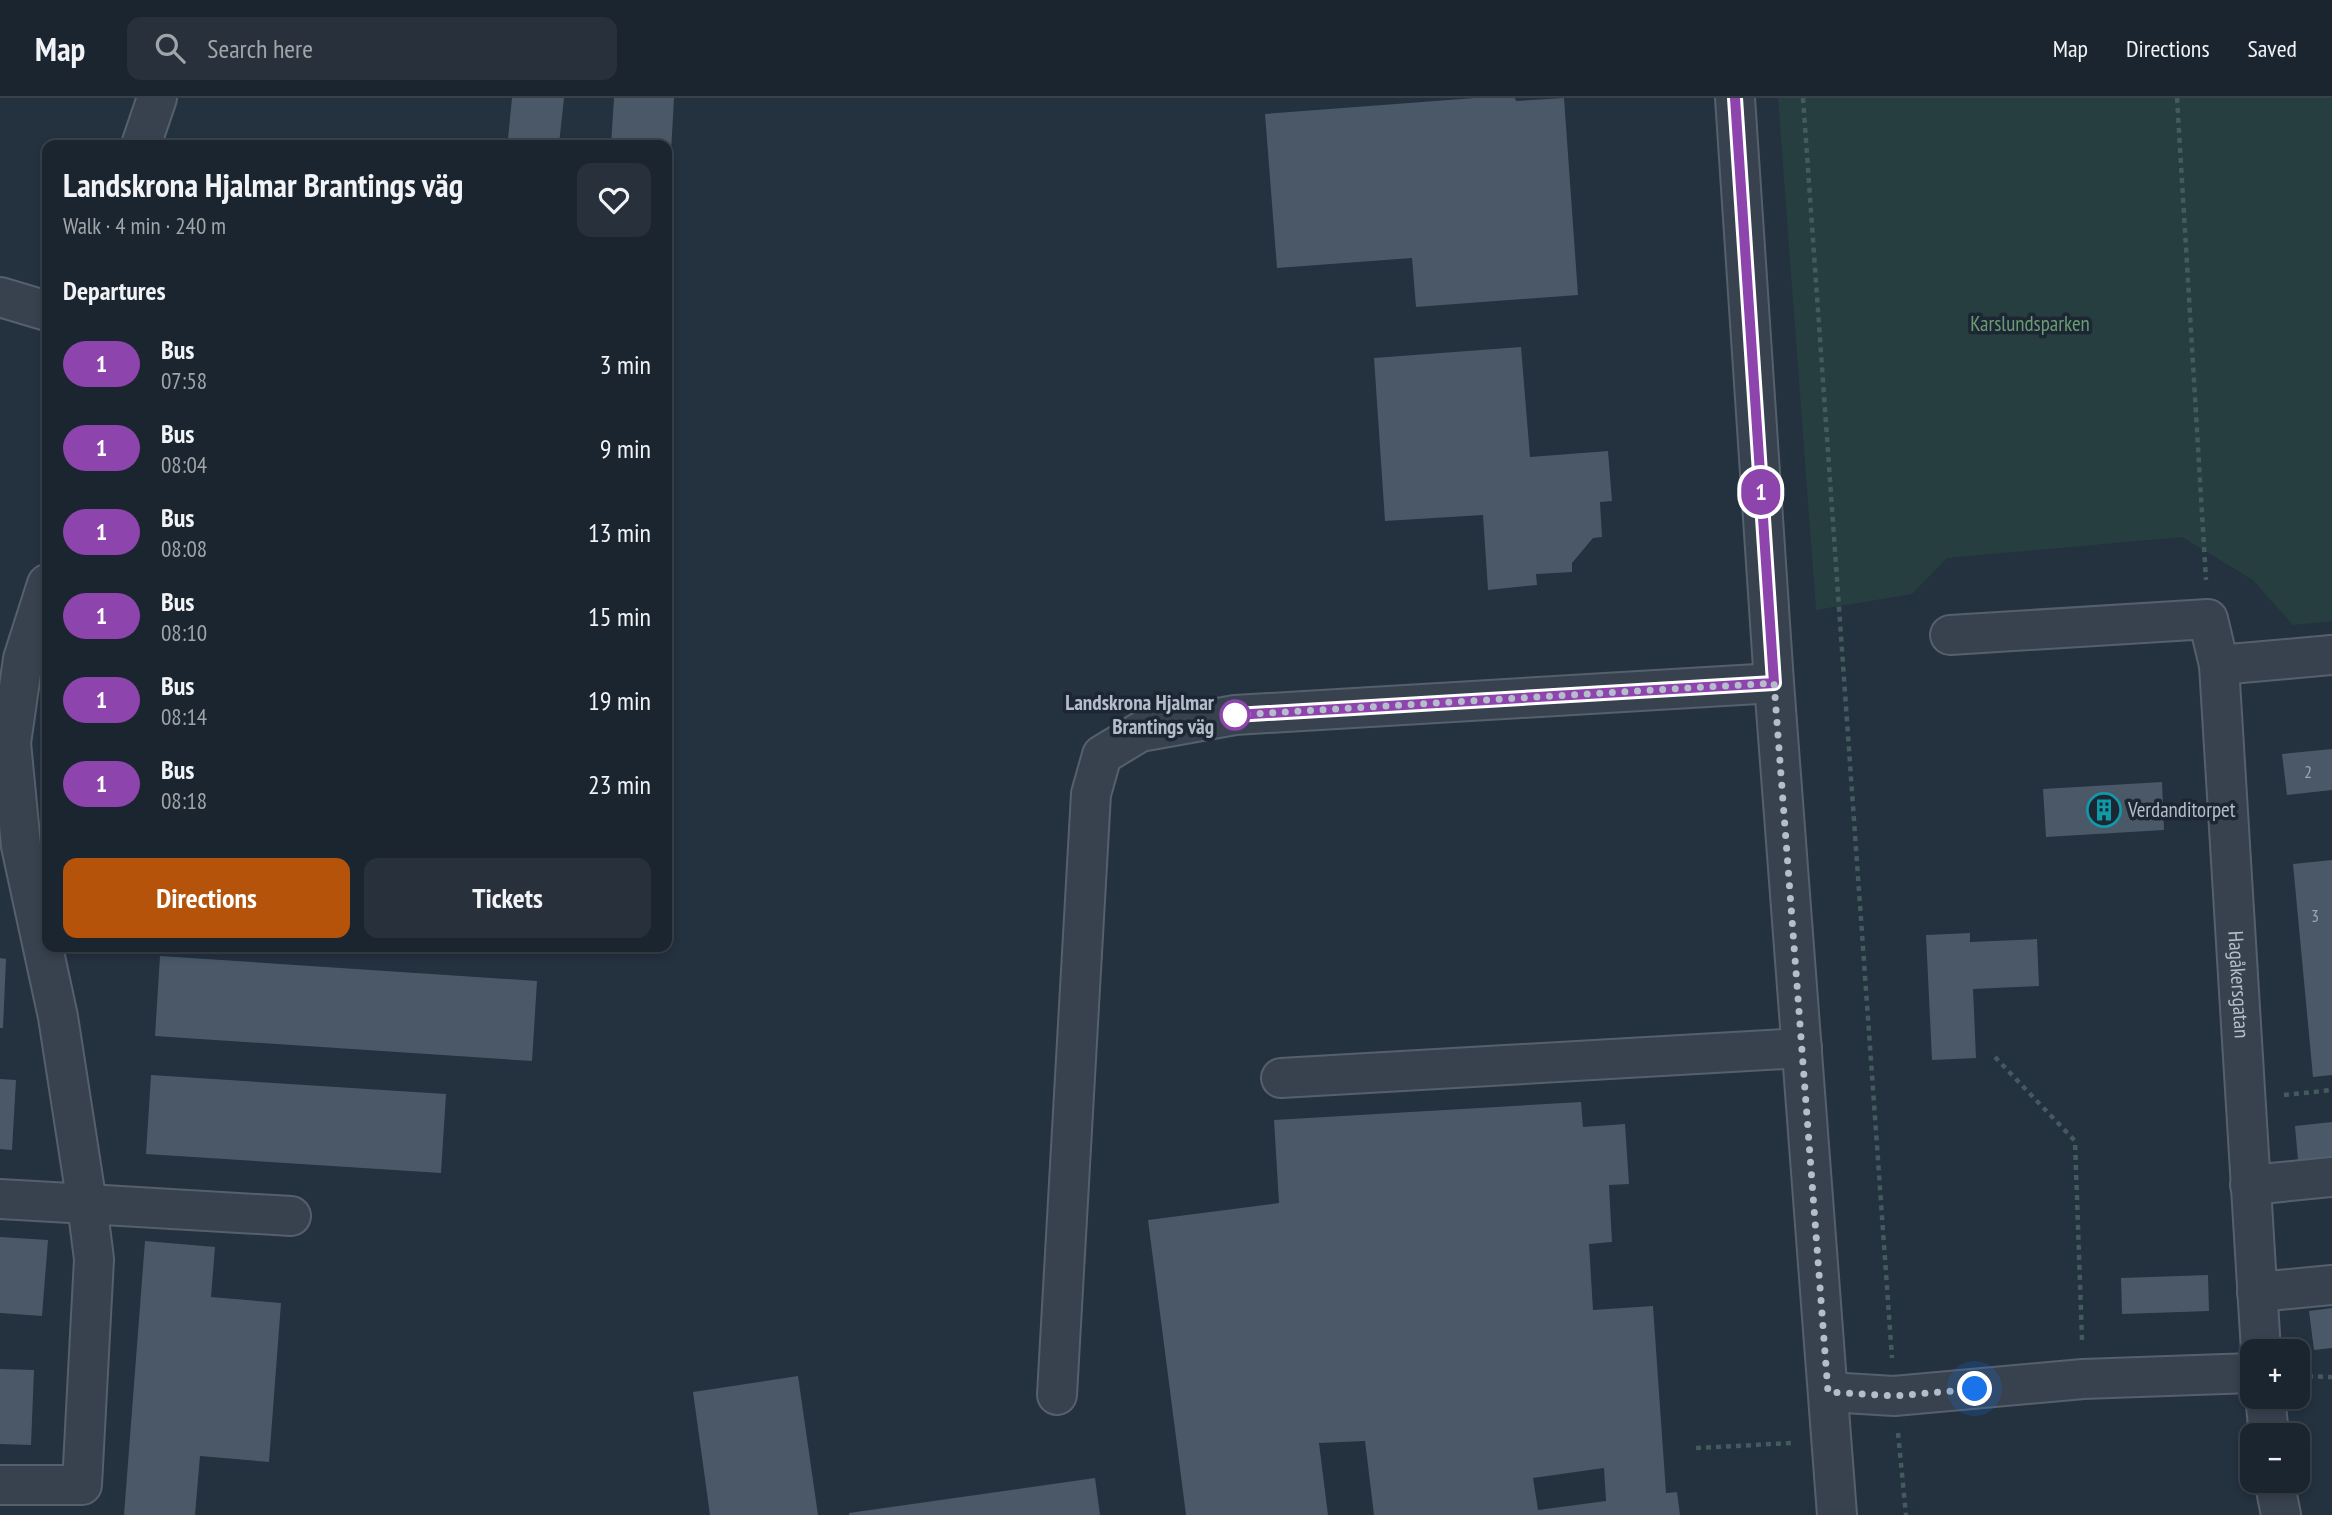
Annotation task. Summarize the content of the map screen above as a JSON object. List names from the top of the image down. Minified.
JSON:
{"streets":{"street":["Hagåkersgatan"]},"parks":["Karslundsparken"],"places":{"other":["Landskrona Hjalmar Brantings väg"],"building":["Verdanditorpet"]},"lines":["bus line 1"],"house_numbers":["2","3"],"page":{"header":"Map","search":"Search here","nav":["Map","Directions","Saved"],"on_map":"1","heading":[["Landskrona Hjalmar Brantings väg","Walk · 4 min · 240 m"],"Departures"],"list":[{"mark":"1","name":"Bus","note":"07:58","value":"3 min"},{"mark":"1","name":"Bus","note":"08:04","value":"9 min"},{"mark":"1","name":"Bus","note":"08:08","value":"13 min"},{"mark":"1","name":"Bus","note":"08:10","value":"15 min"},{"mark":"1","name":"Bus","note":"08:14","value":"19 min"},{"mark":"1","name":"Bus","note":"08:18","value":"23 min"}],"buttons":["Directions","Tickets"],"map_buttons":["+","−"]}}
